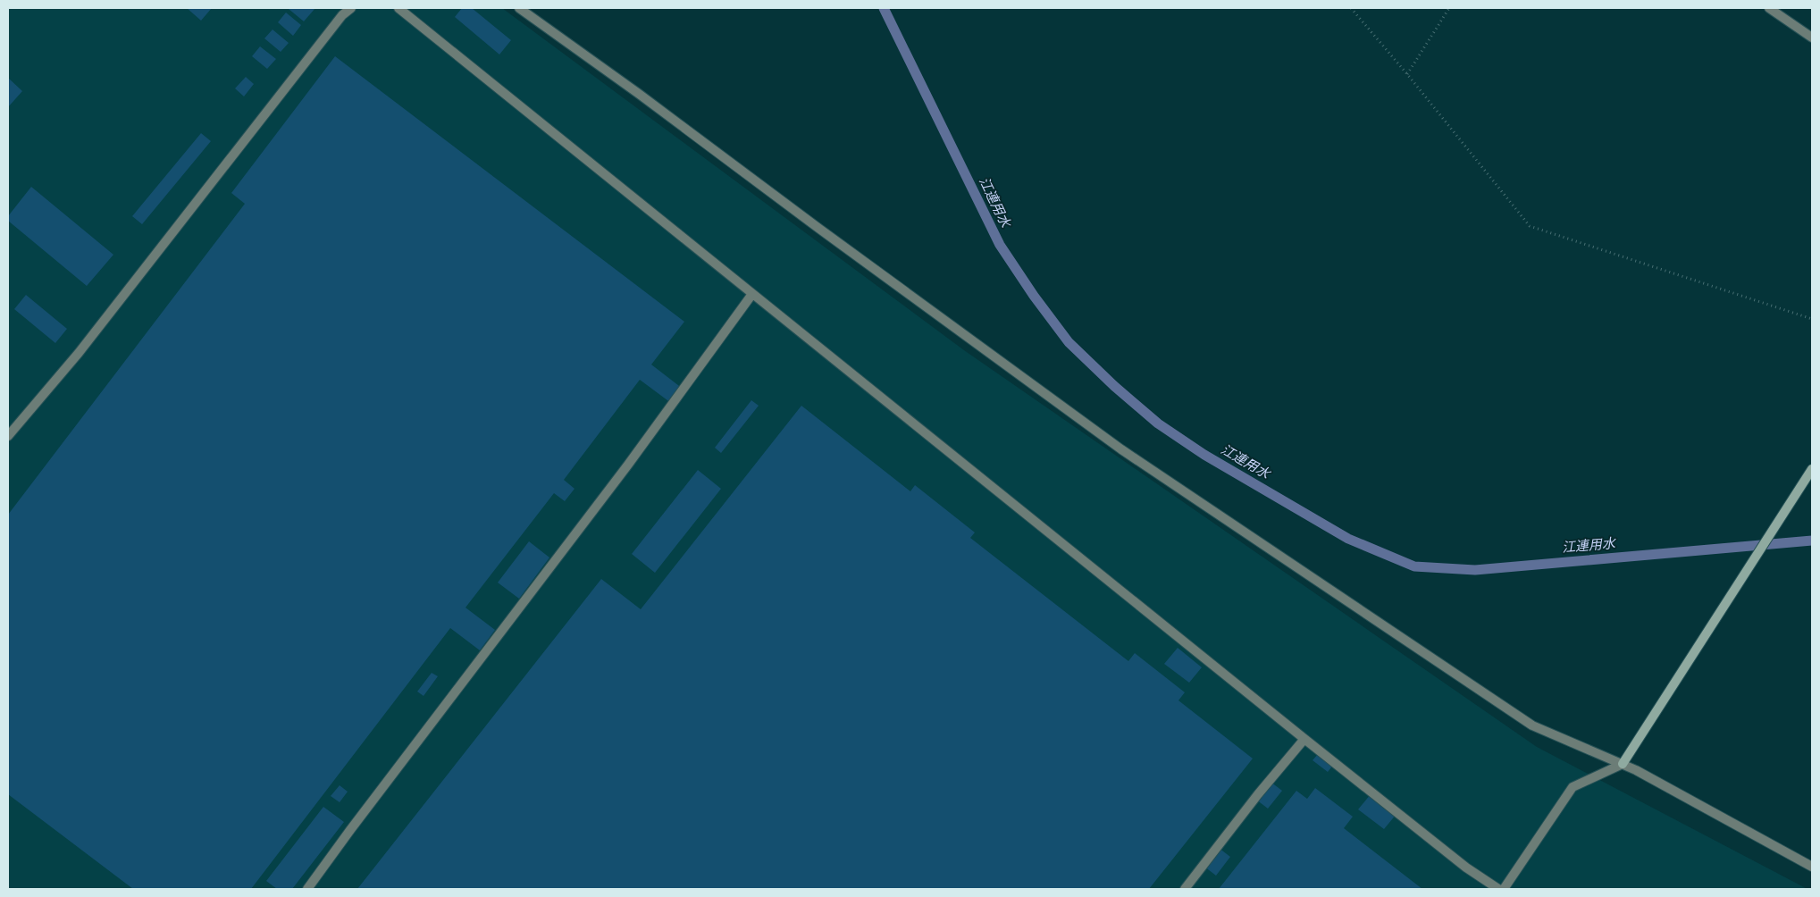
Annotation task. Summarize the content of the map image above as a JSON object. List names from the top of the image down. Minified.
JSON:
{"water":["江連用水"]}
